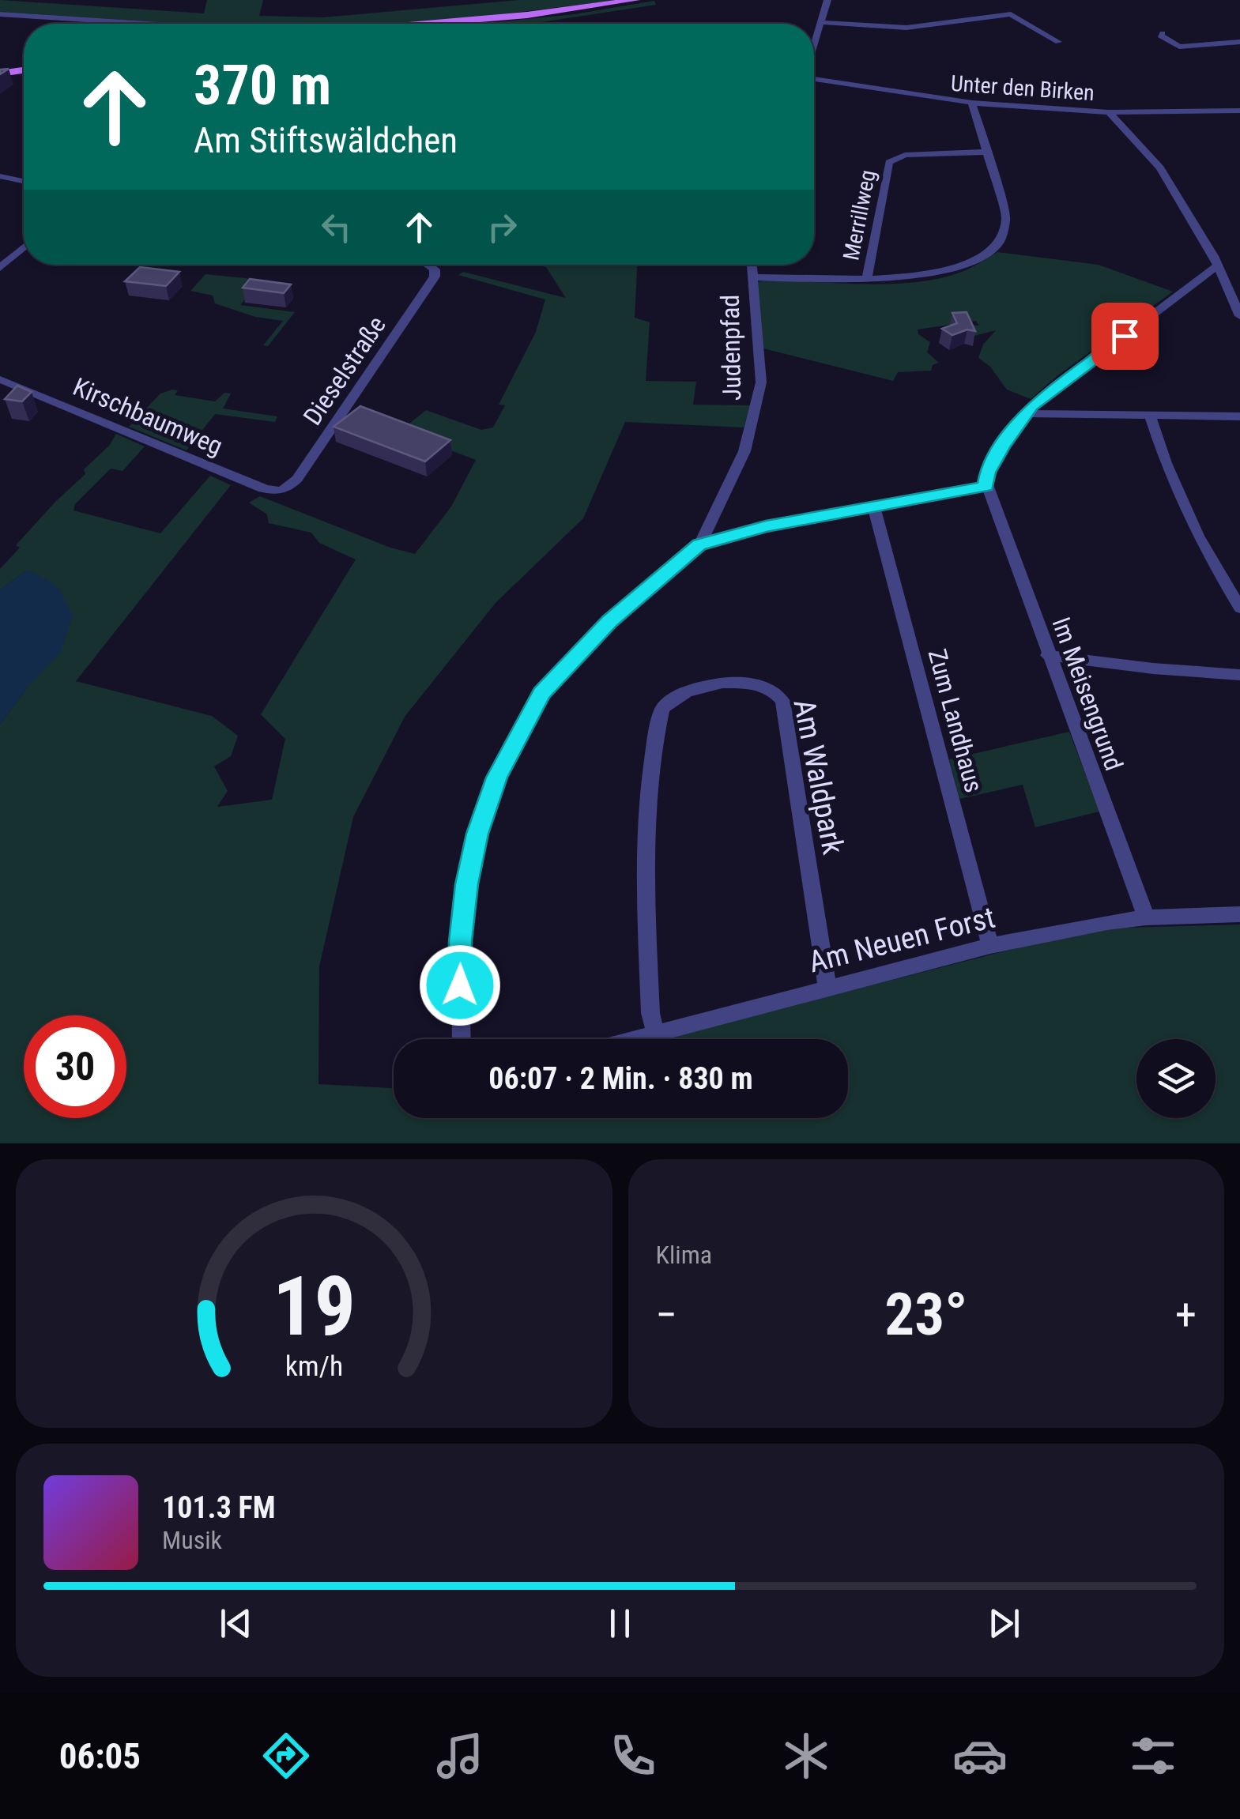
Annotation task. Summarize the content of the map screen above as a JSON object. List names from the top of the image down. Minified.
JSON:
{"streets":{"street":["Unter den Birken","Merrillweg","Judenpfad","Dieselstraße","Kirschbaumweg","Im Meisengrund","Zum Landhaus","Am Waldpark","Am Neuen Forst"]},"crossings":[["Dieselstraße","Kirschbaumweg"],["Im Meisengrund","Am Neuen Forst"],["Zum Landhaus","Am Neuen Forst"],["Am Waldpark","Am Neuen Forst"]],"page":{"turn":["370 m","Am Stiftswäldchen"],"limit":"30","trip":"06:07 · 2 Min. · 830 m","tile":"Klima","heat":["−","23°","+"],"song":["101.3 FM","Musik"],"tabs":"06:05","gauge":["19","km/h"]}}
